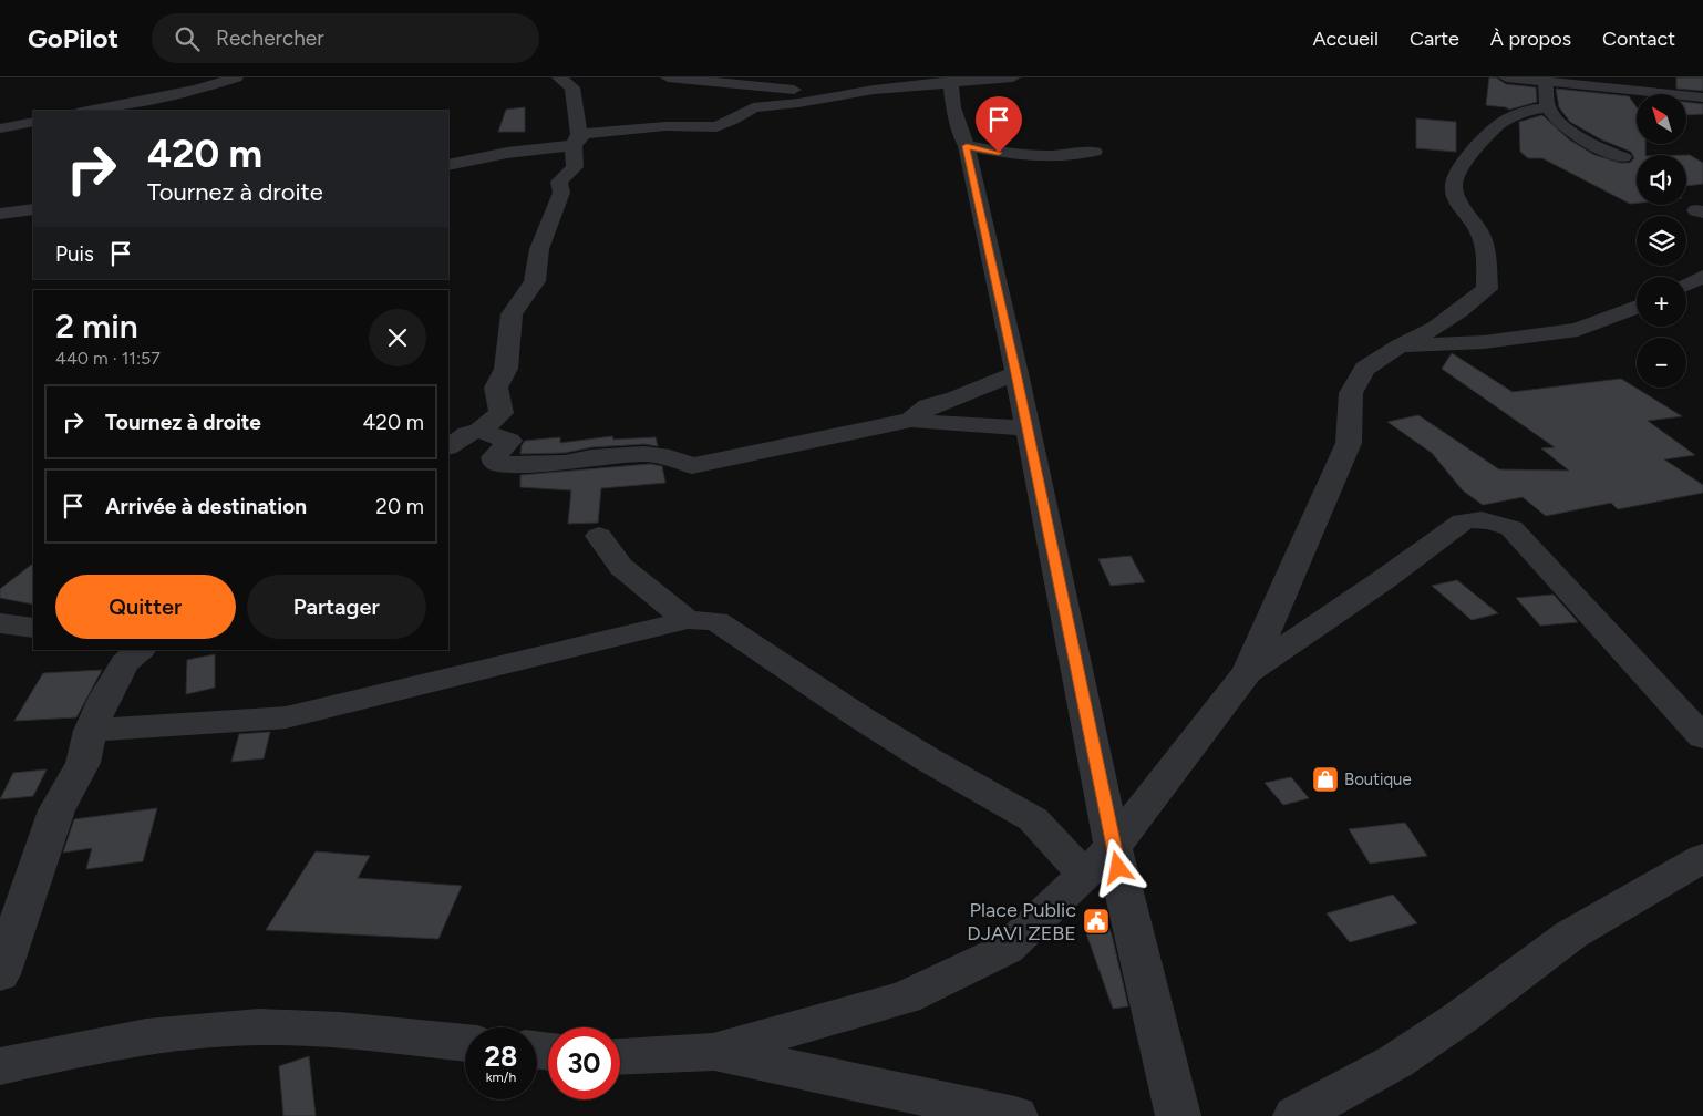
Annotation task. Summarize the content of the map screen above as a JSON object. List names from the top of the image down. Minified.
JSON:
{"places":{"shop":["Boutique"],"public building":["Place Public DJAVI ZEBE"]},"north":"top left","page":{"header":"GoPilot","search":"Rechercher","nav":["Accueil","Carte","À propos","Contact"],"map_buttons":["+","−"],"turn":["420 m","Tournez à droite"],"then":"Puis","heading":["2 min","440 m · 11:57"],"list":[{"name":"Tournez à droite","value":"420 m"},{"name":"Arrivée à destination","value":"20 m"}],"buttons":["Quitter","Partager"],"speed":"28 km/h","limit":"30"}}
